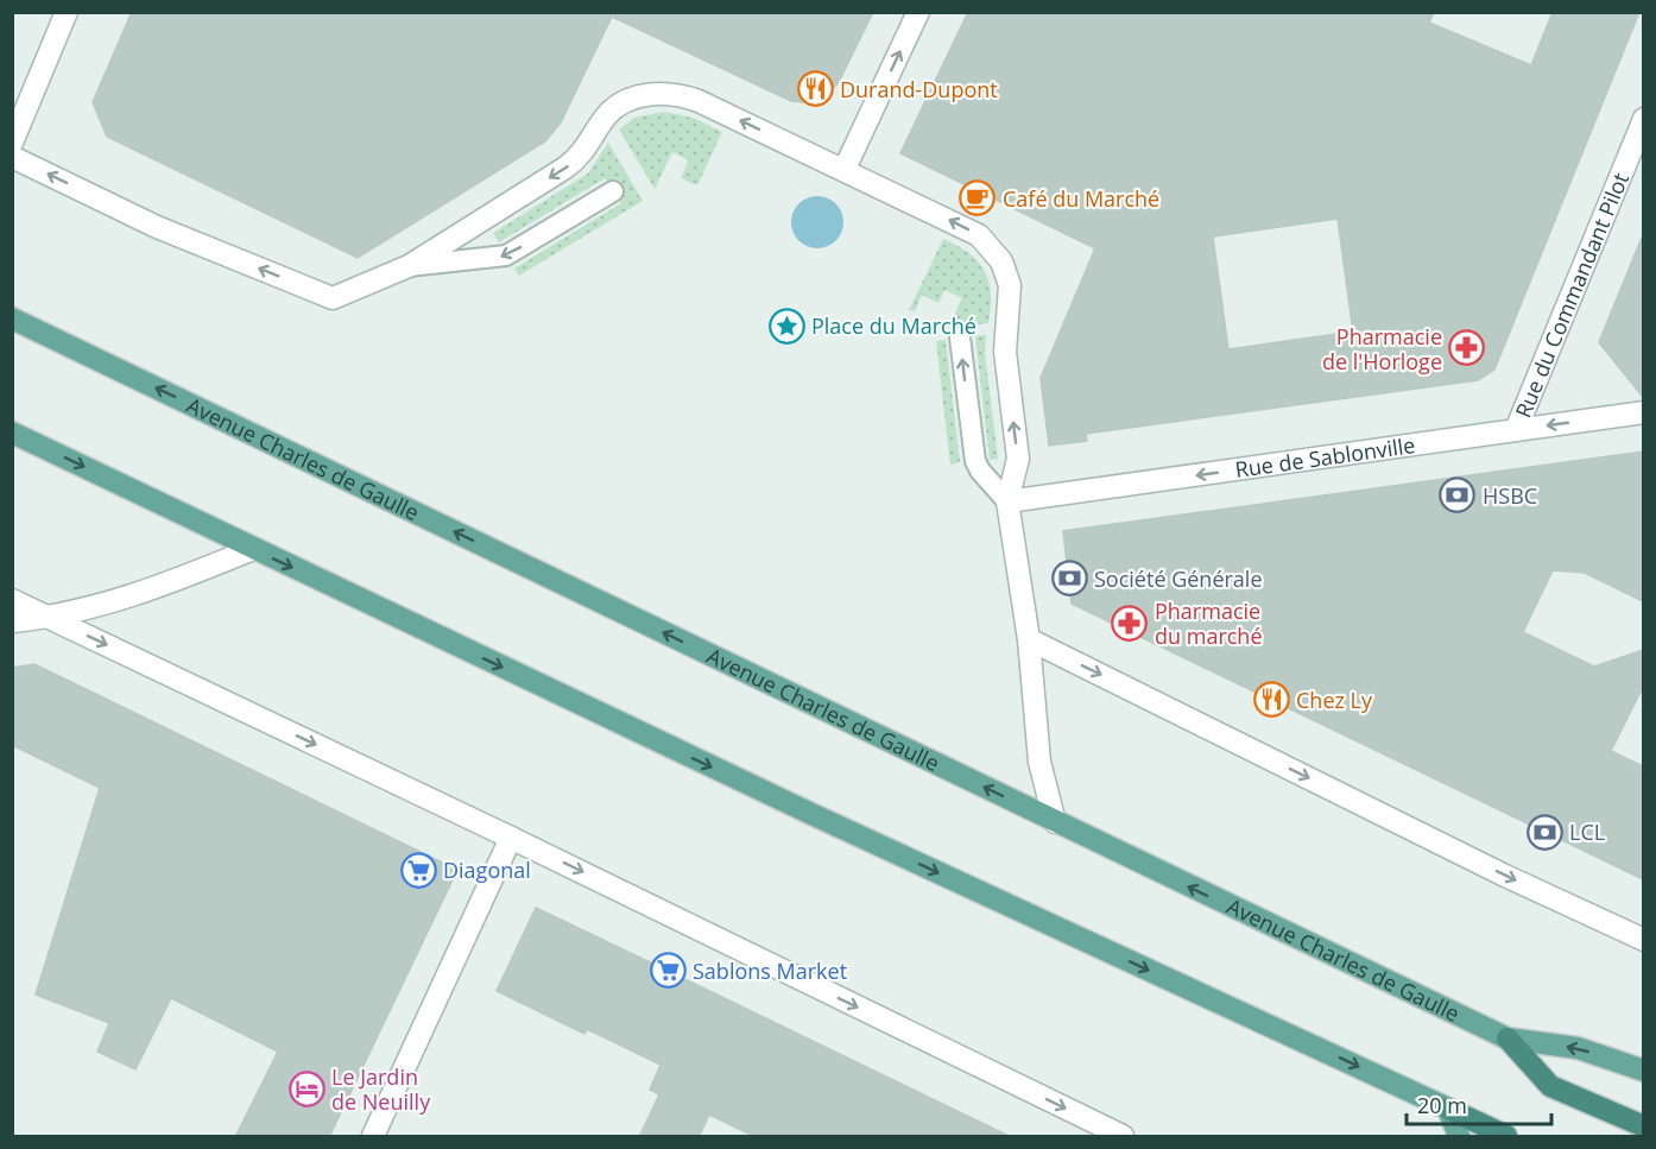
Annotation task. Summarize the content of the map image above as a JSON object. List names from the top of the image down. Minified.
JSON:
{"streets":{"main road":["Avenue Charles de Gaulle"],"street":["Rue du Commandant Pilot","Rue de Sablonville"]},"crossings":[["Rue du Commandant Pilot","Rue de Sablonville"]],"one_way":["Rue de Sablonville"],"places":{"restaurant":["Durand-Dupont","Chez Ly"],"cafe":["Café du Marché"],"place":["Place du Marché"],"pharmacy":["Pharmacie de l'Horloge","Pharmacie du marché"],"bank":["HSBC","Société Générale","LCL"],"supermarket":["Diagonal","Sablons Market"],"hotel":["Le Jardin de Neuilly"]},"scale_bar":"20 m"}
